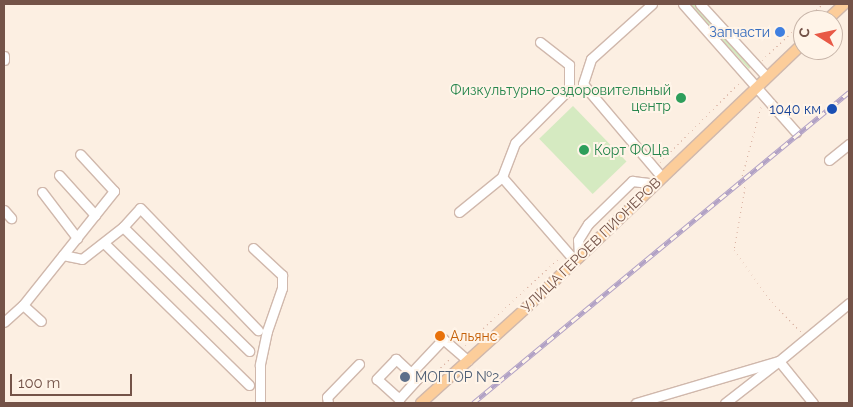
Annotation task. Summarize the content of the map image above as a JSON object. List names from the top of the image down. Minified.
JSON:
{"streets":{"main road":["УЛИЦА ГЕРОЕВ ПИОНЕРОВ"]},"places":["Запчасти","Физкультурно-оздоровительный центр","1040 км","Корт ФОЦа","Альянс","МОГТОР №2"],"scale_bar":"100 m","north":"left"}
